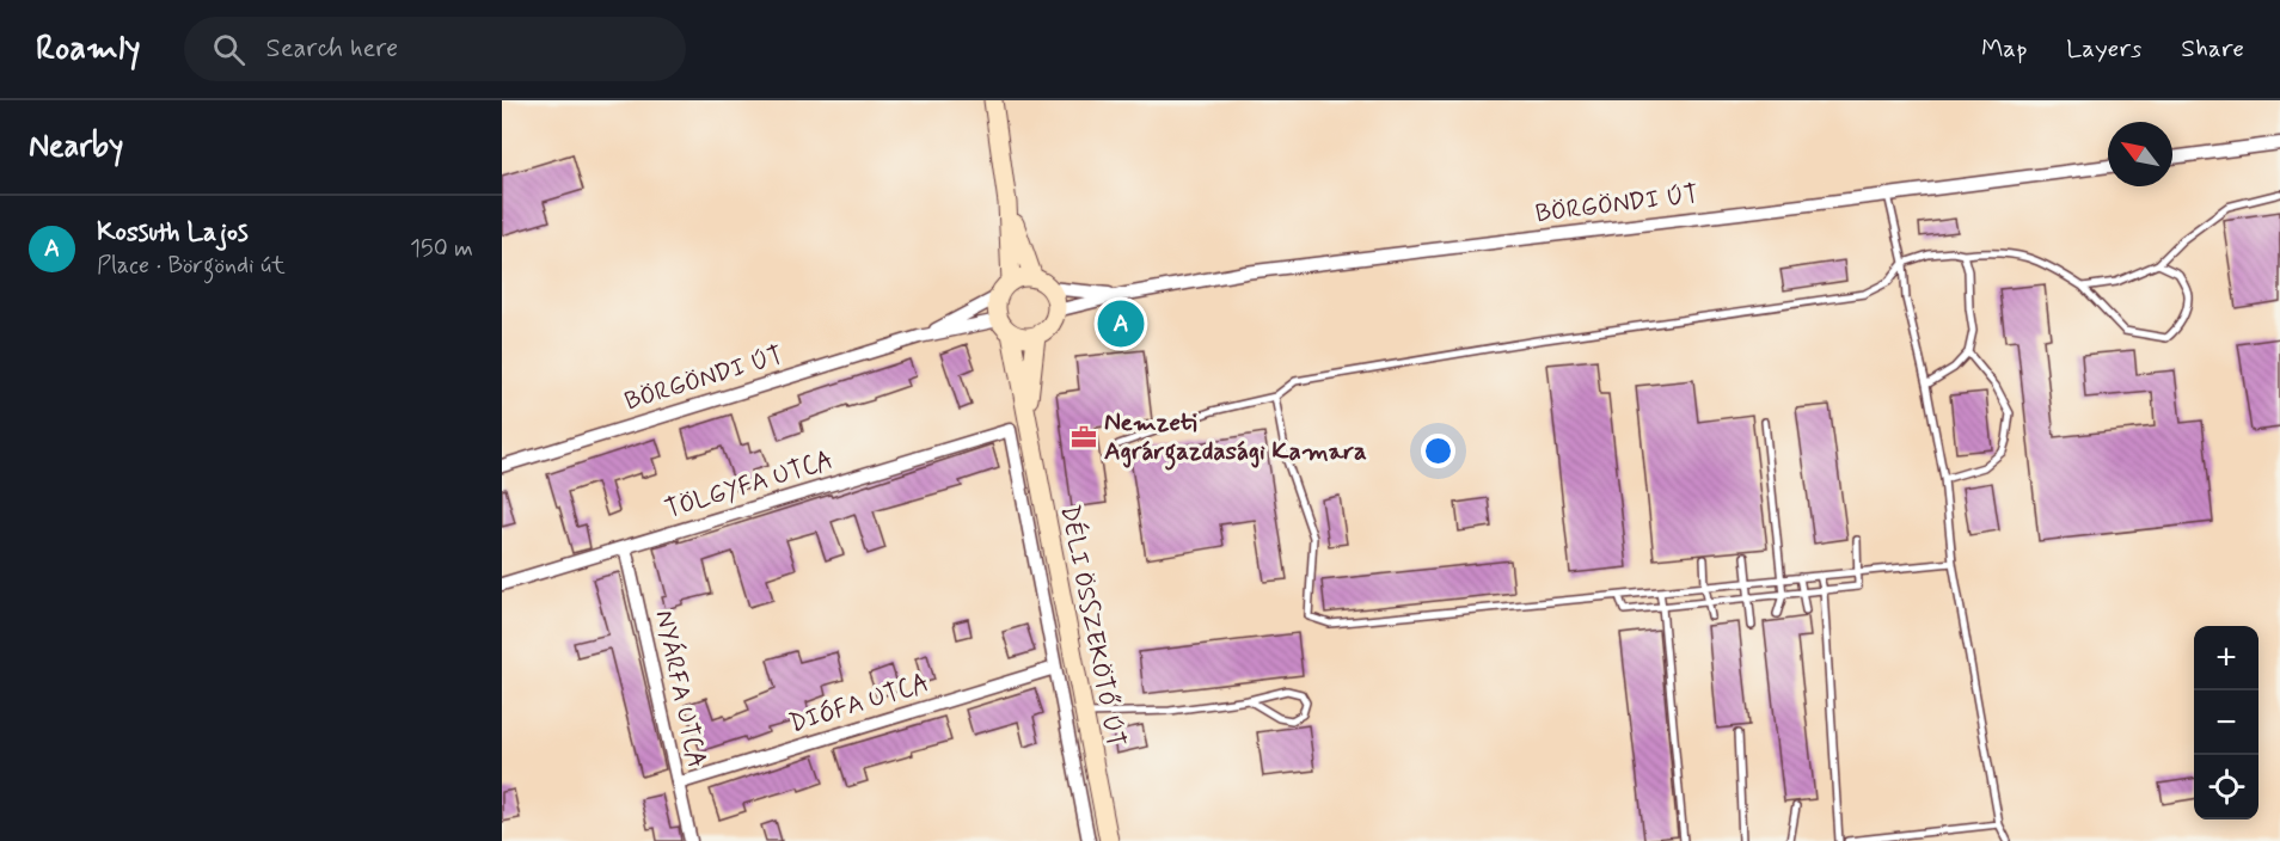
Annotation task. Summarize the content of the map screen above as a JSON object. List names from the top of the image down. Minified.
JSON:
{"streets":{"main road":["DÉLI ÖSSZEKÖTŐ ÚT"],"street":["BÖRGÖNDI ÚT","TÖLGYFA UTCA","NYÁRFA UTCA","DIÓFA UTCA"]},"crossings":[["BÖRGÖNDI ÚT","DÉLI ÖSSZEKÖTŐ ÚT"],["TÖLGYFA UTCA","NYÁRFA UTCA"],["TÖLGYFA UTCA","DIÓFA UTCA"],["NYÁRFA UTCA","DIÓFA UTCA"]],"places":{"office":["Nemzeti Agrárgazdasági Kamara"]},"north":"top left","page":{"header":"Roamly","search":"Search here","nav":["Map","Layers","Share"],"heading":"Nearby","list":[{"mark":"A","name":"Kossuth Lajos","note":"Place · Börgöndi út","value":"150 m"}],"pins":"A","map_buttons":["+","−"]}}
